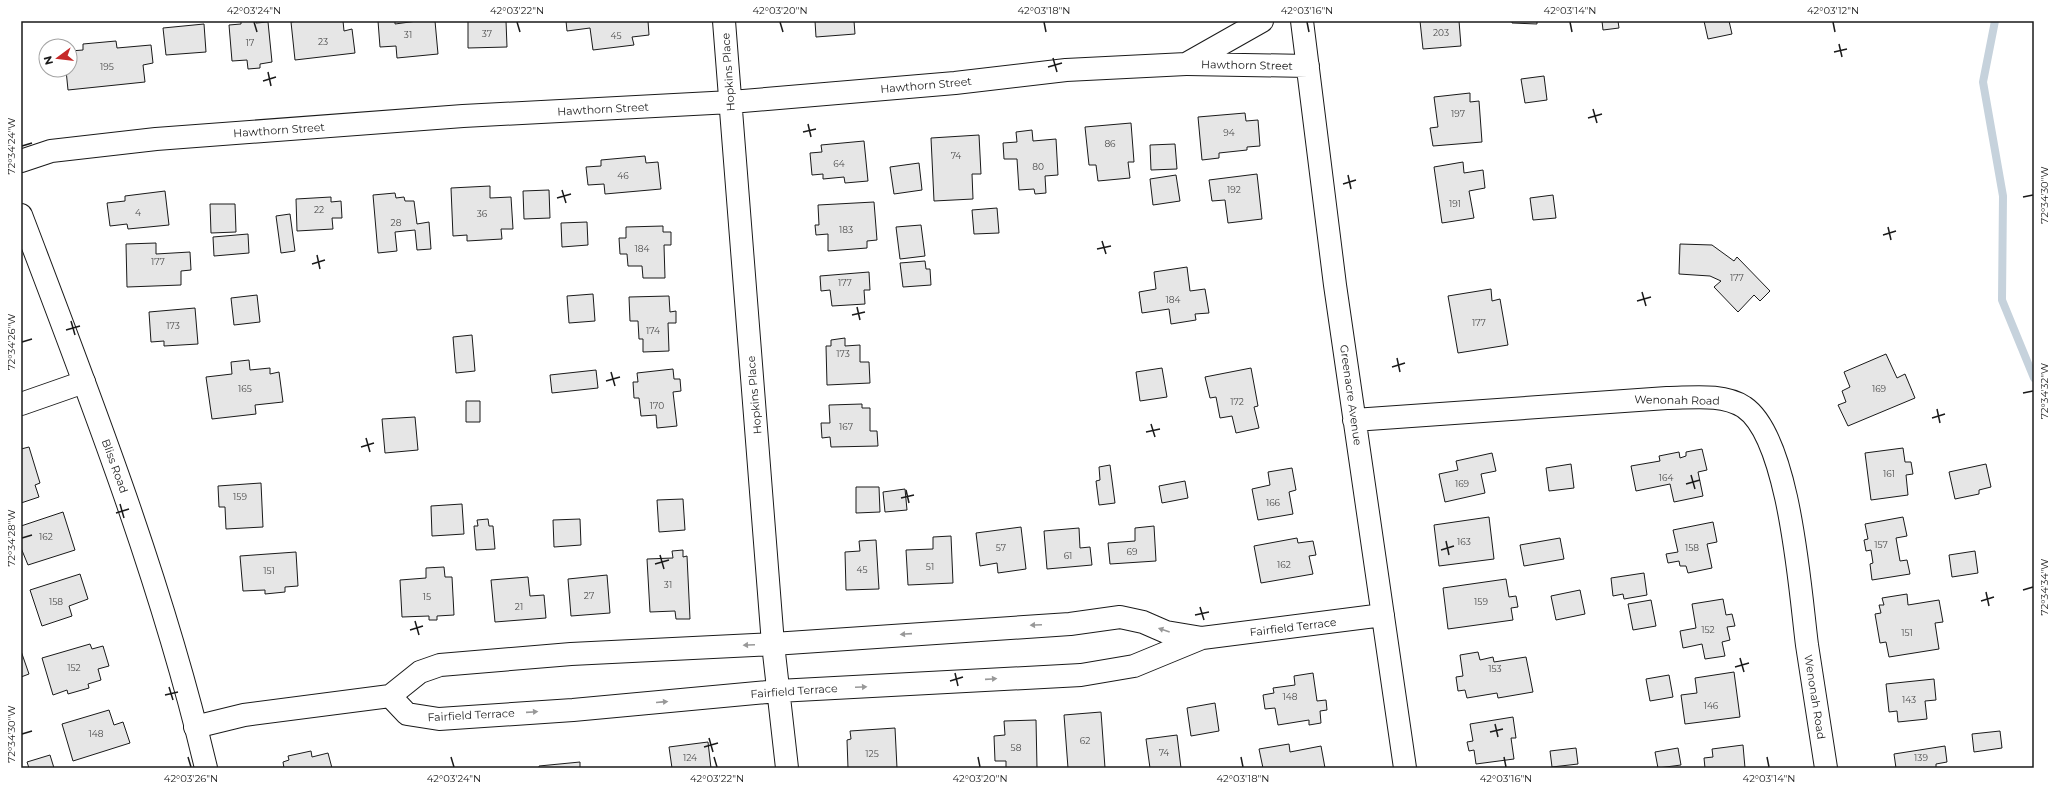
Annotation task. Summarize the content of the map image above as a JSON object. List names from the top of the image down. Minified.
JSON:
{"streets":{"street":["Hawthorn Street","Hopkins Place","Greenacre Avenue","Wenonah Road","Bliss Road","Fairfield Terrace"]},"crossings":[["Hawthorn Street","Hopkins Place"],["Hawthorn Street","Greenacre Avenue"],["Hopkins Place","Fairfield Terrace"],["Greenacre Avenue","Wenonah Road"],["Greenacre Avenue","Fairfield Terrace"]],"house_numbers":["203","37","31","45","23","17","195","197","94","86","74","64","80","46","192","191","22","4","36","28","183","184","177","177","177","184","177","173","174","173","165","169","172","170","167","161","164","169","159","166","162","163","157","57","158","69","61","162","51","45","151","31","27","15","158","159","21","152","151","152","153","148","143","146","148","62","58","74","125","124","139"],"north":"left","coordinates":["42°03'24\"N","42°03'22\"N","42°03'20\"N","42°03'18\"N","42°03'16\"N","42°03'14\"N","42°03'12\"N","72°34'24\"W","72°34'30\"W","72°34'26\"W","72°34'32\"W","72°34'28\"W","72°34'34\"W","42°03'26\"N"]}
